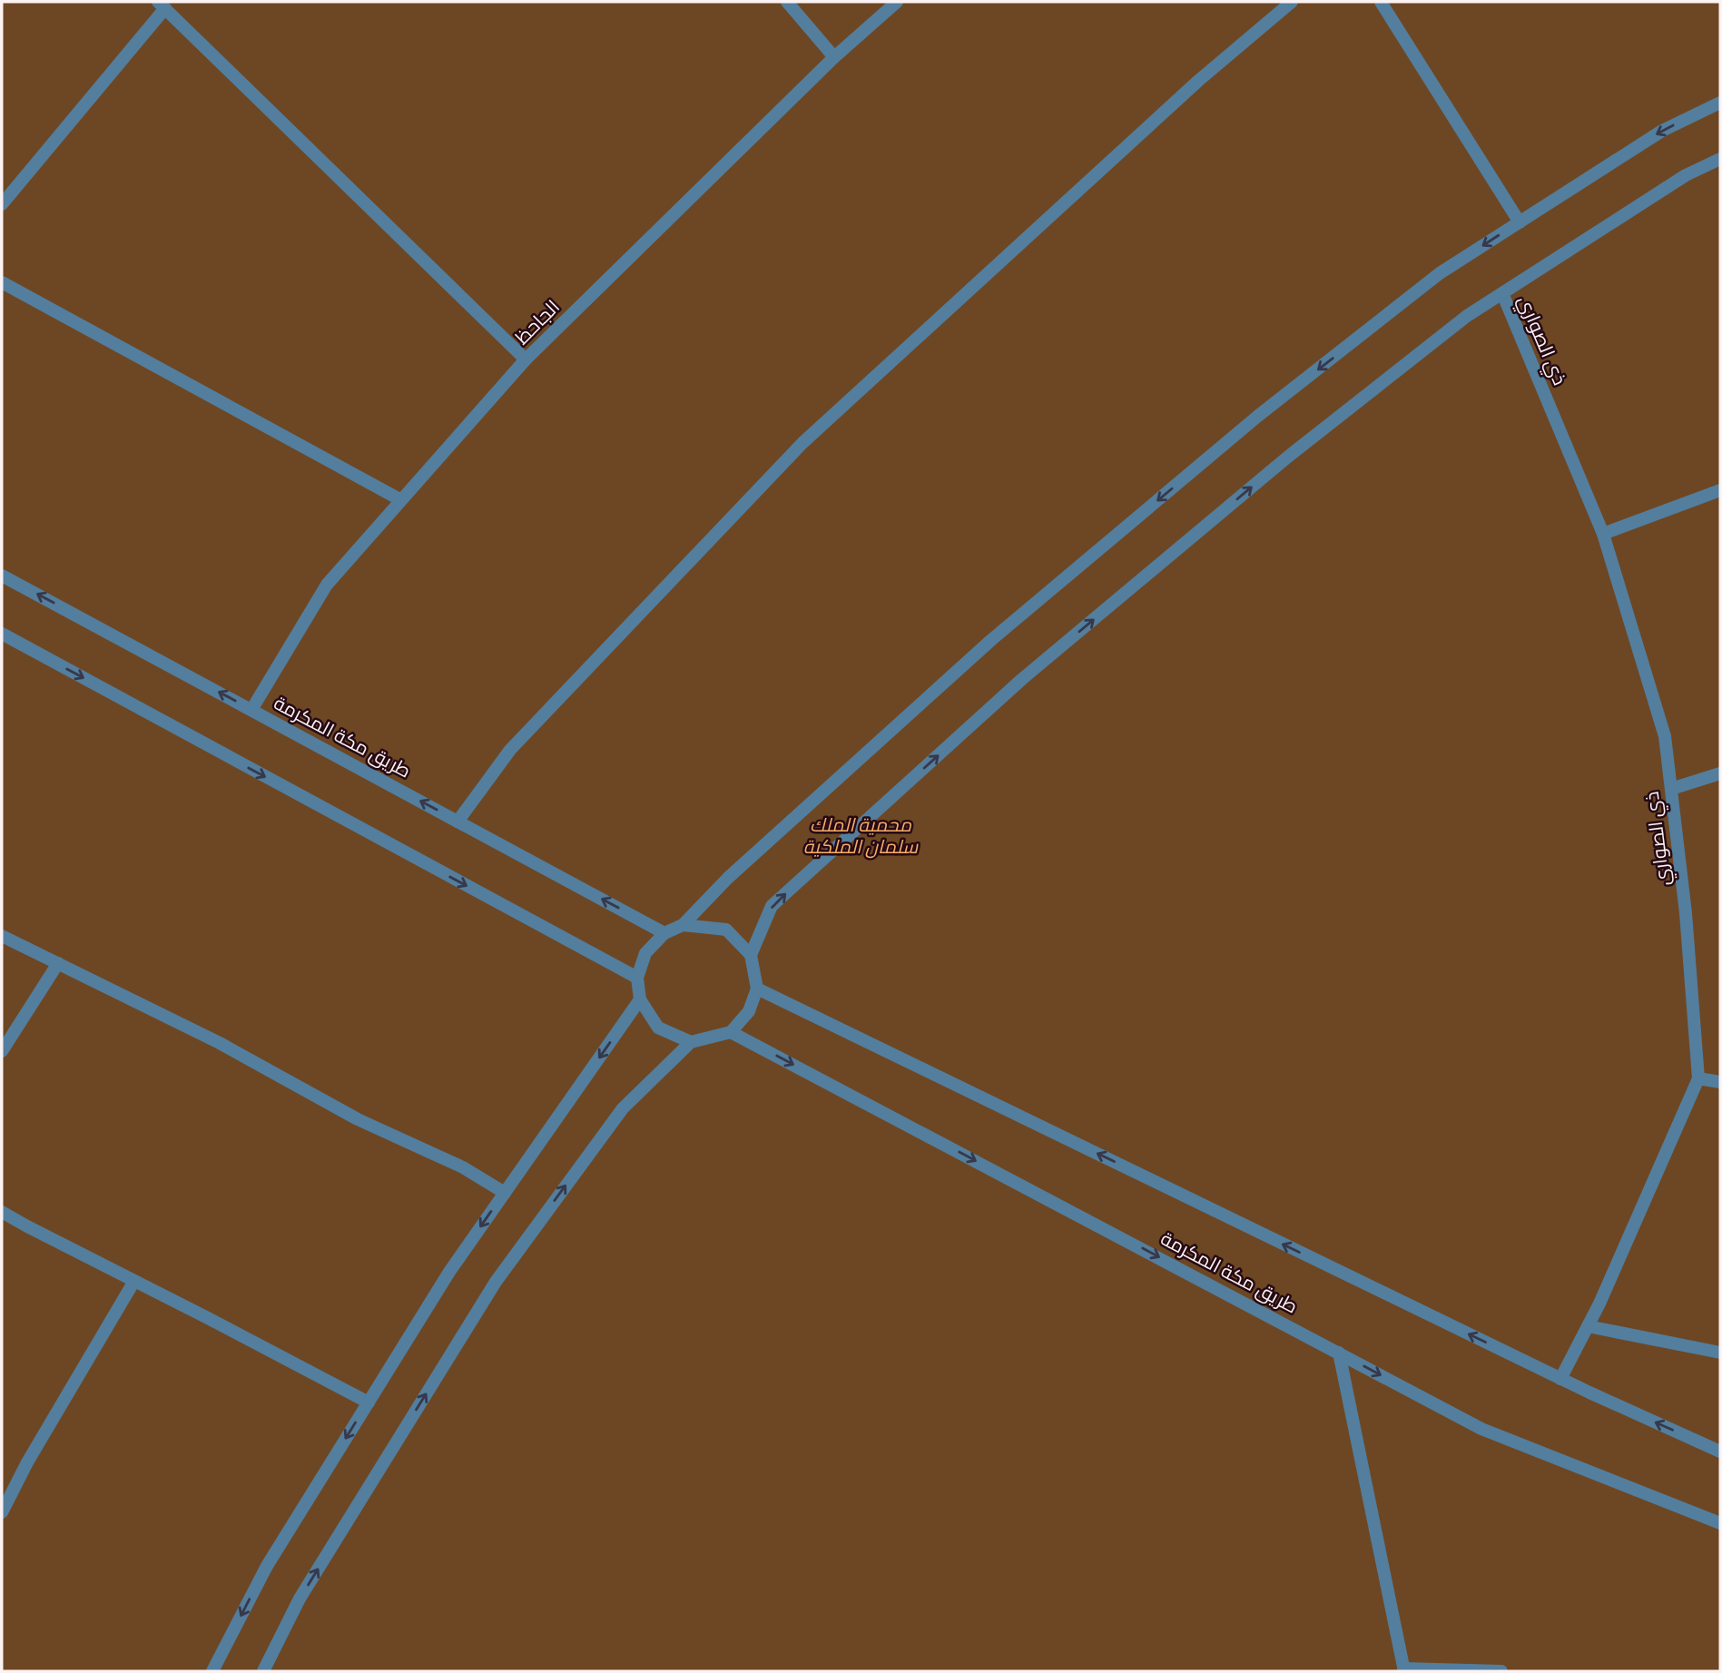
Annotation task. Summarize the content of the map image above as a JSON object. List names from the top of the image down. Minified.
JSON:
{"streets":{"street":["الجاحظ","ذي الصواري","طريق مكة المكرمة"]},"crossings":[["الجاحظ","طريق مكة المكرمة"]],"parks":["محمية الملك سلمان الملكية"]}
